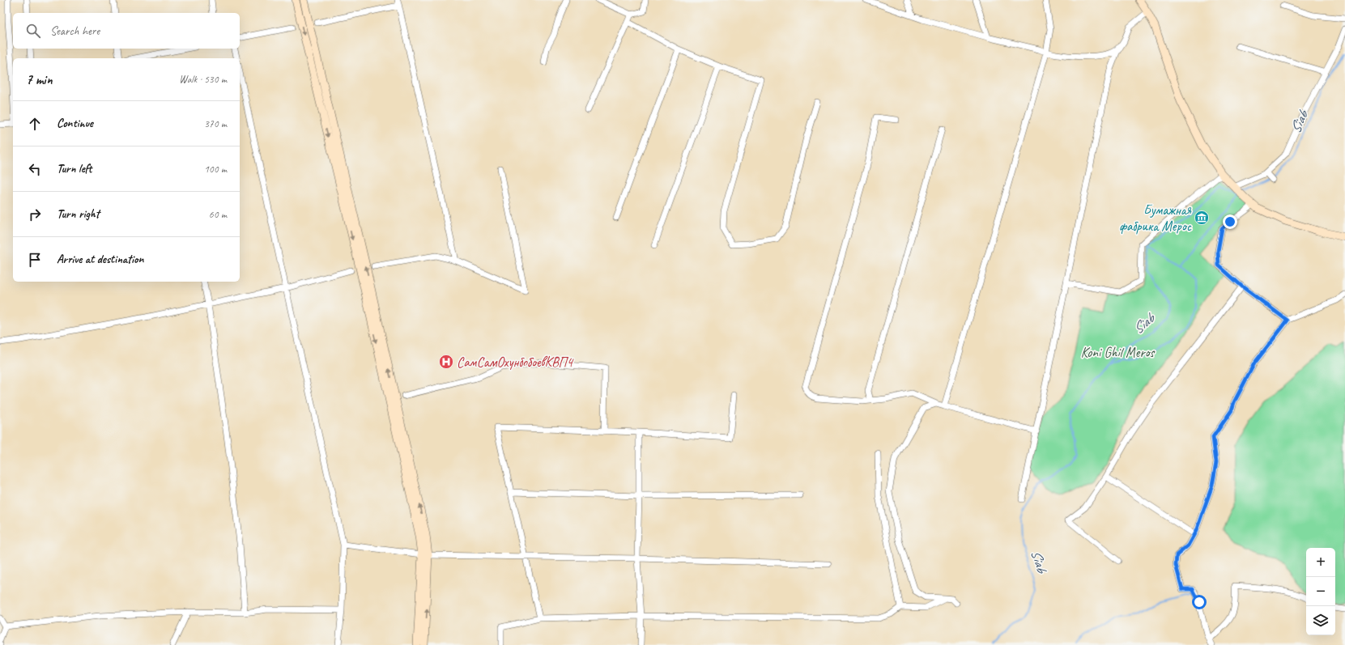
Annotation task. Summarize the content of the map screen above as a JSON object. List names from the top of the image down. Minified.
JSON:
{"water":["Siab"],"parks":["Koni Ghil Meros"],"places":{"museum":["Бумажная фабрика Мерос"],"hospital":["СамСамОхунбобоевКВП4"]},"page":{"search":"Search here","heading":["7 min","Walk · 530 m"],"list":[["Continue","370 m"],["Turn left","100 m"],["Turn right","60 m"],"Arrive at destination"],"map_buttons":["+","−"]}}
